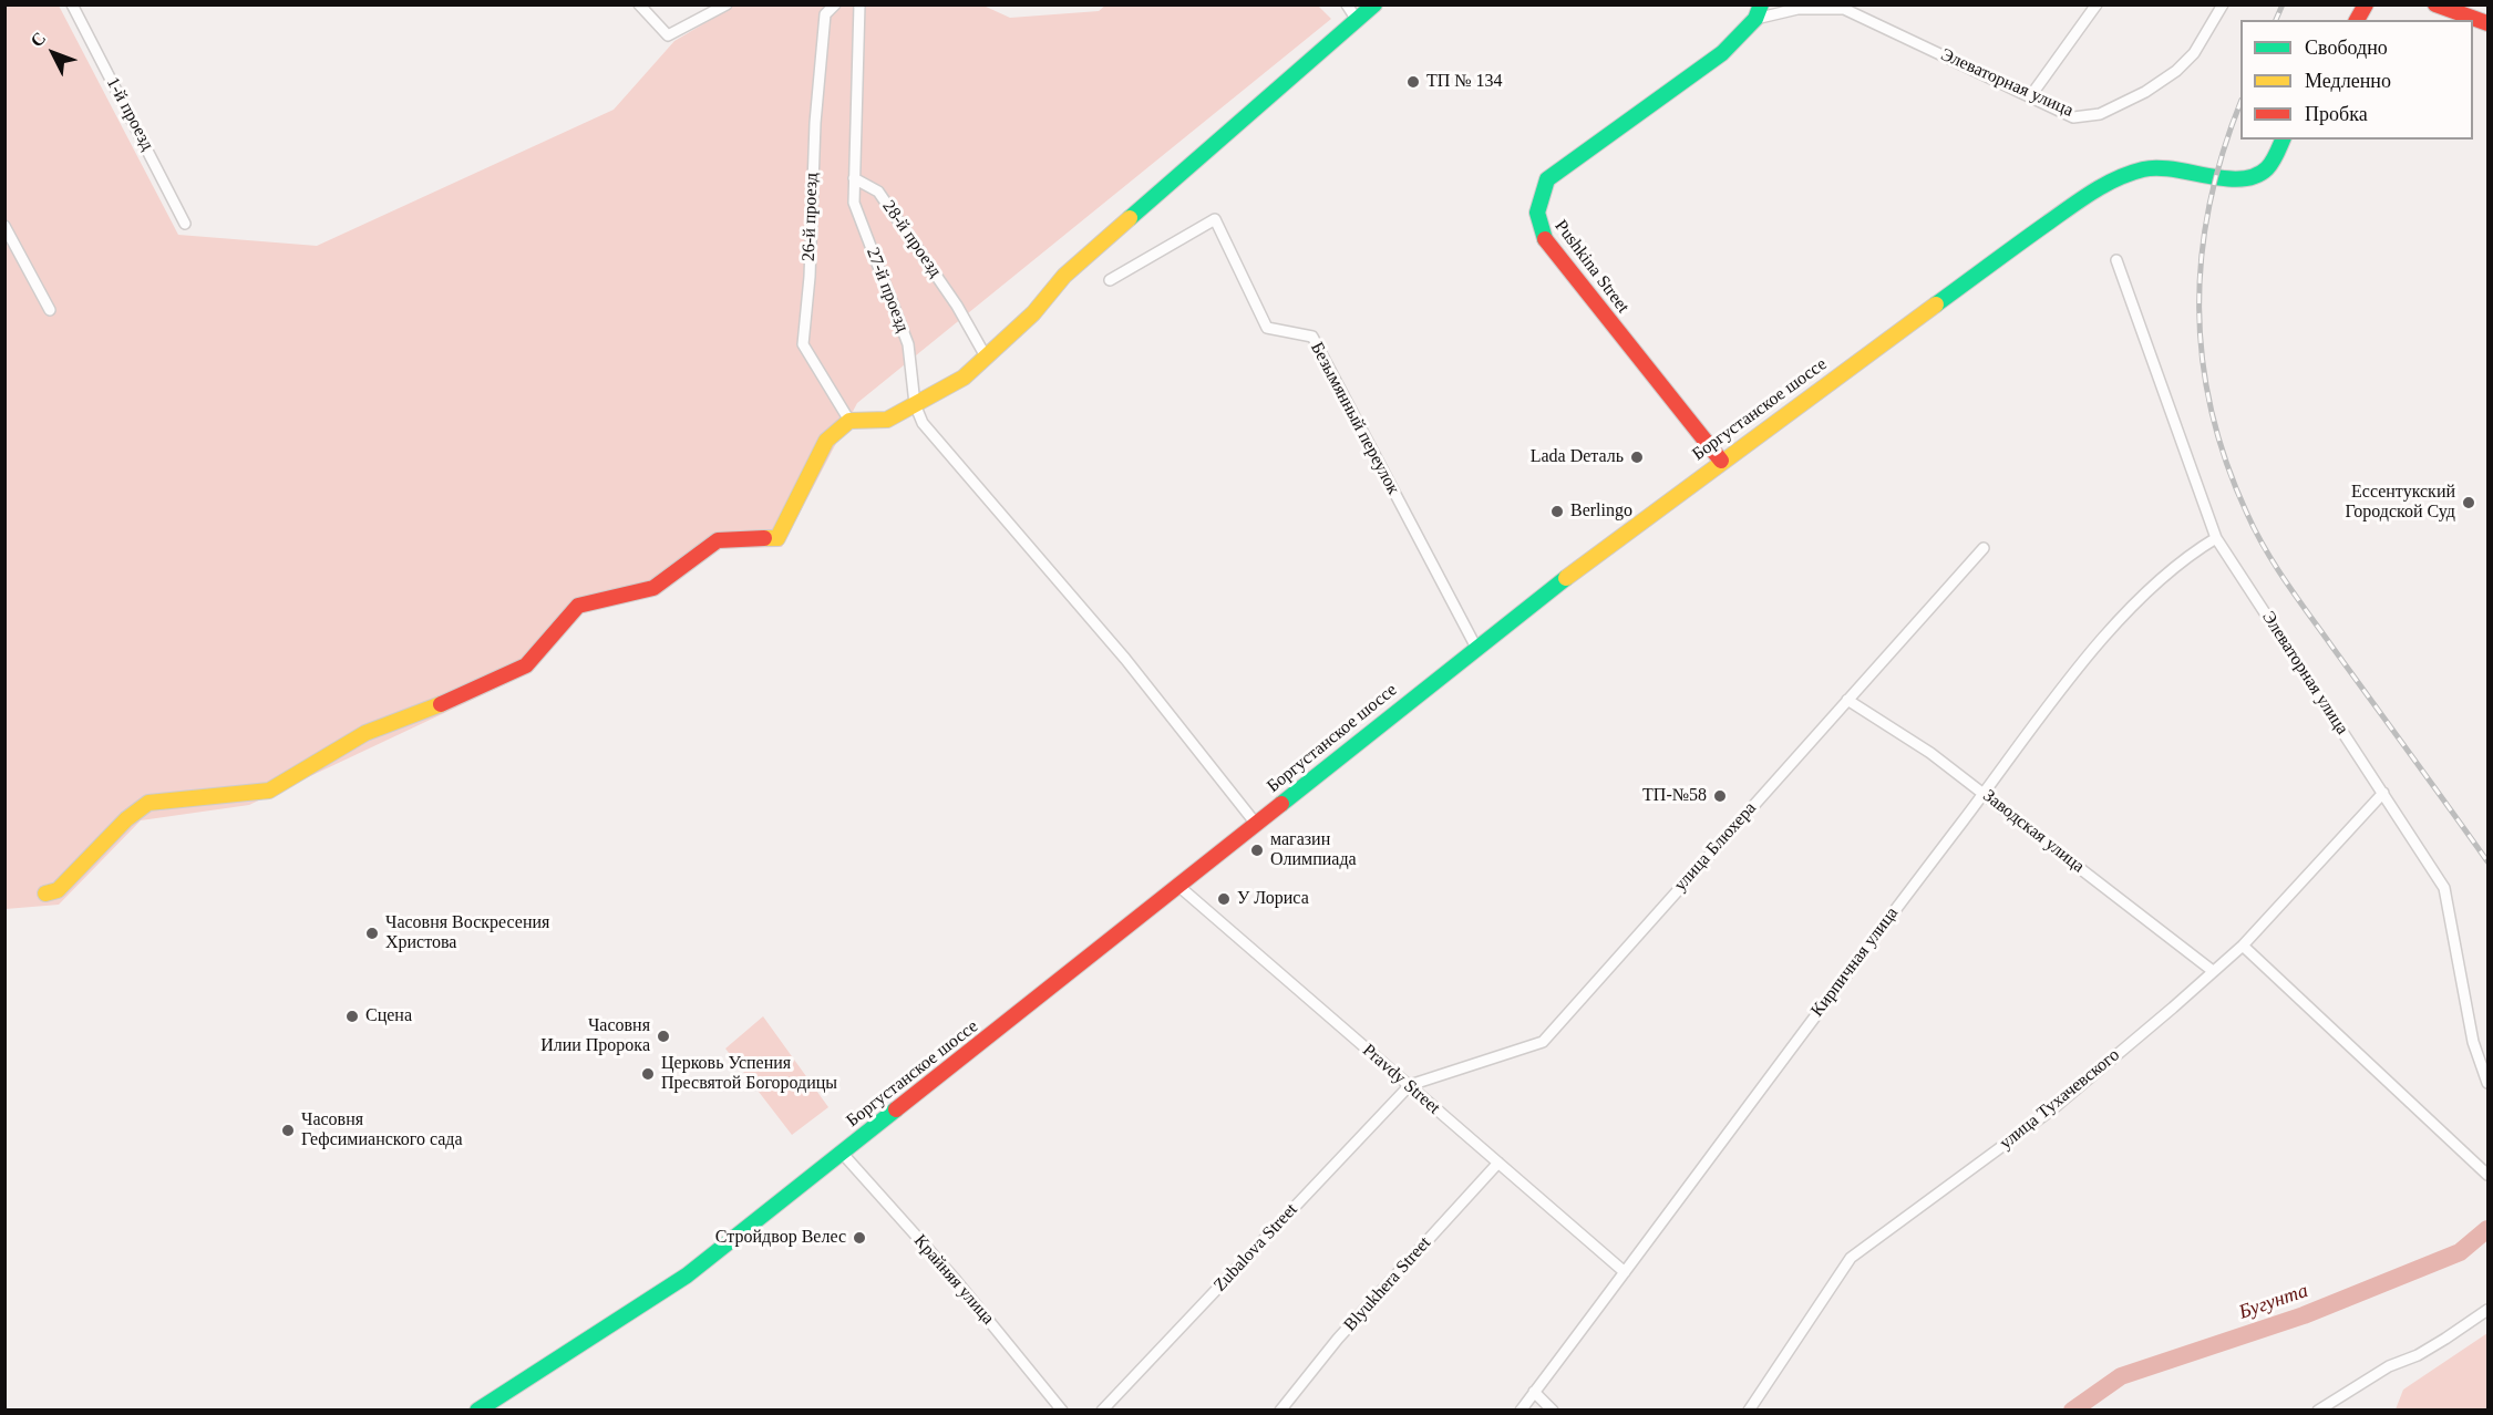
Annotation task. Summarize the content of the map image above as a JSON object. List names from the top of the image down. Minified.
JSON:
{"streets":{"street":["Элеваторная улица","1-й проезд","26-й проезд","28-й проезд","Pushkina Street","27-й проезд","Боргустанское шоссе","Безымянный переулок","Заводская улица","улица Блюхера","Кирпичная улица","Pravdy Street","улица Тухачевского","Zubalova Street","Крайняя улица","Blyukhera Street"]},"crossings":[["Элеваторная улица","Pushkina Street"],["Элеваторная улица","Кирпичная улица"],["Элеваторная улица","улица Тухачевского"],["28-й проезд","27-й проезд"],["Pushkina Street","Боргустанское шоссе"],["Боргустанское шоссе","Безымянный переулок"],["Боргустанское шоссе","Pravdy Street"],["Боргустанское шоссе","Крайняя улица"],["Заводская улица","улица Блюхера"],["Заводская улица","Кирпичная улица"],["Заводская улица","улица Тухачевского"],["улица Блюхера","Pravdy Street"],["улица Блюхера","Zubalova Street"],["Кирпичная улица","Pravdy Street"],["Pravdy Street","Zubalova Street"],["Pravdy Street","Blyukhera Street"]],"water":["Бугунта"],"places":["ТП № 134","Lada Dеталь","Ессентукский Городской Суд","Berlingo","ТП-№58","магазин Олимпиада","У Лориса","Часовня Воскресения Христова","Сцена","Часовня Илии Пророка","Церковь Успения Пресвятой Богородицы","Часовня Гефсимианского сада","Стройдвор Велес"],"legend":["Свободно","Медленно","Пробка"],"north":"top left"}
